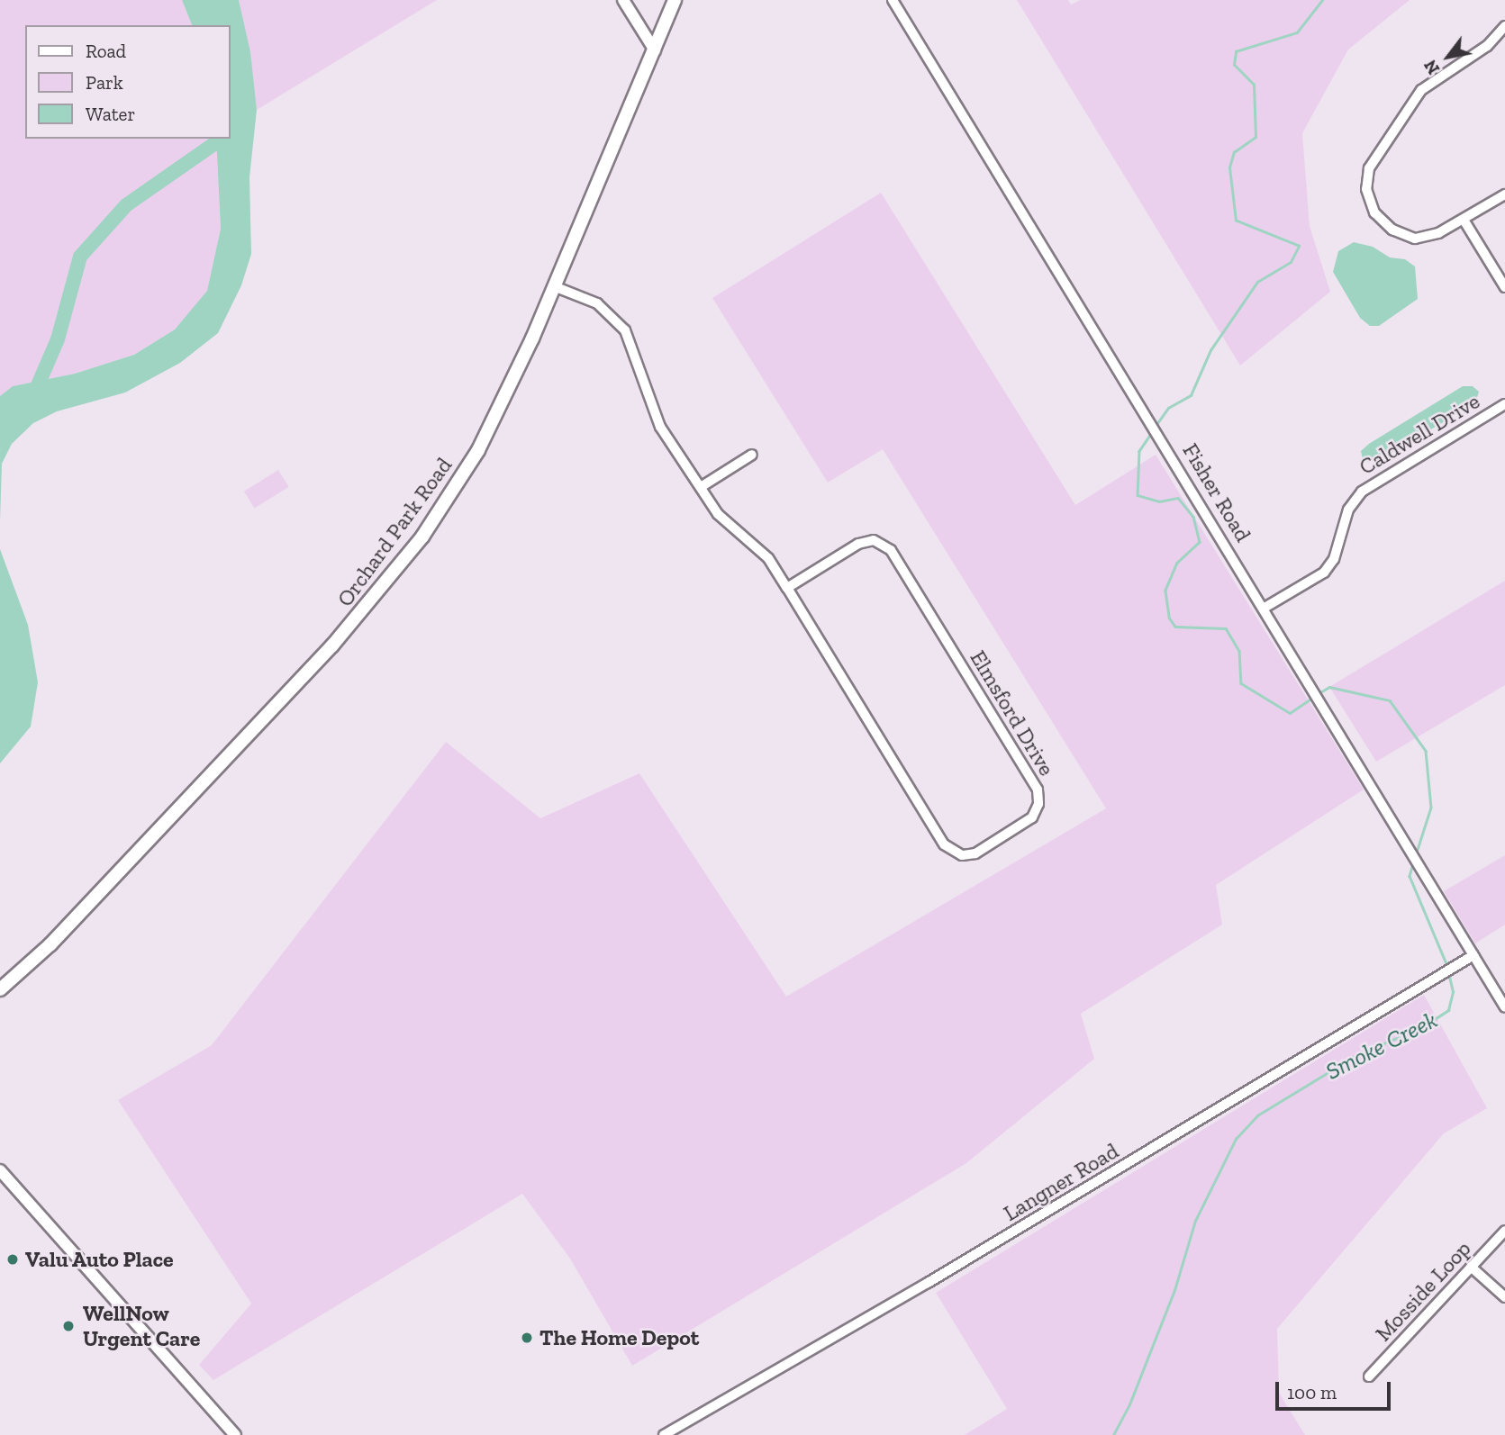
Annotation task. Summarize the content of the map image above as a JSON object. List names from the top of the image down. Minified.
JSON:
{"streets":{"main road":["Orchard Park Road"],"street":["Caldwell Drive","Fisher Road","Elmsford Drive","Langner Road","Mosside Loop"]},"crossings":[["Caldwell Drive","Fisher Road"],["Fisher Road","Langner Road"],["Orchard Park Road","Elmsford Drive"]],"water":["Smoke Creek"],"places":["Valu Auto Place","WellNow Urgent Care","The Home Depot"],"legend":["Road","Park","Water"],"scale_bar":"100 m","north":"bottom left"}
